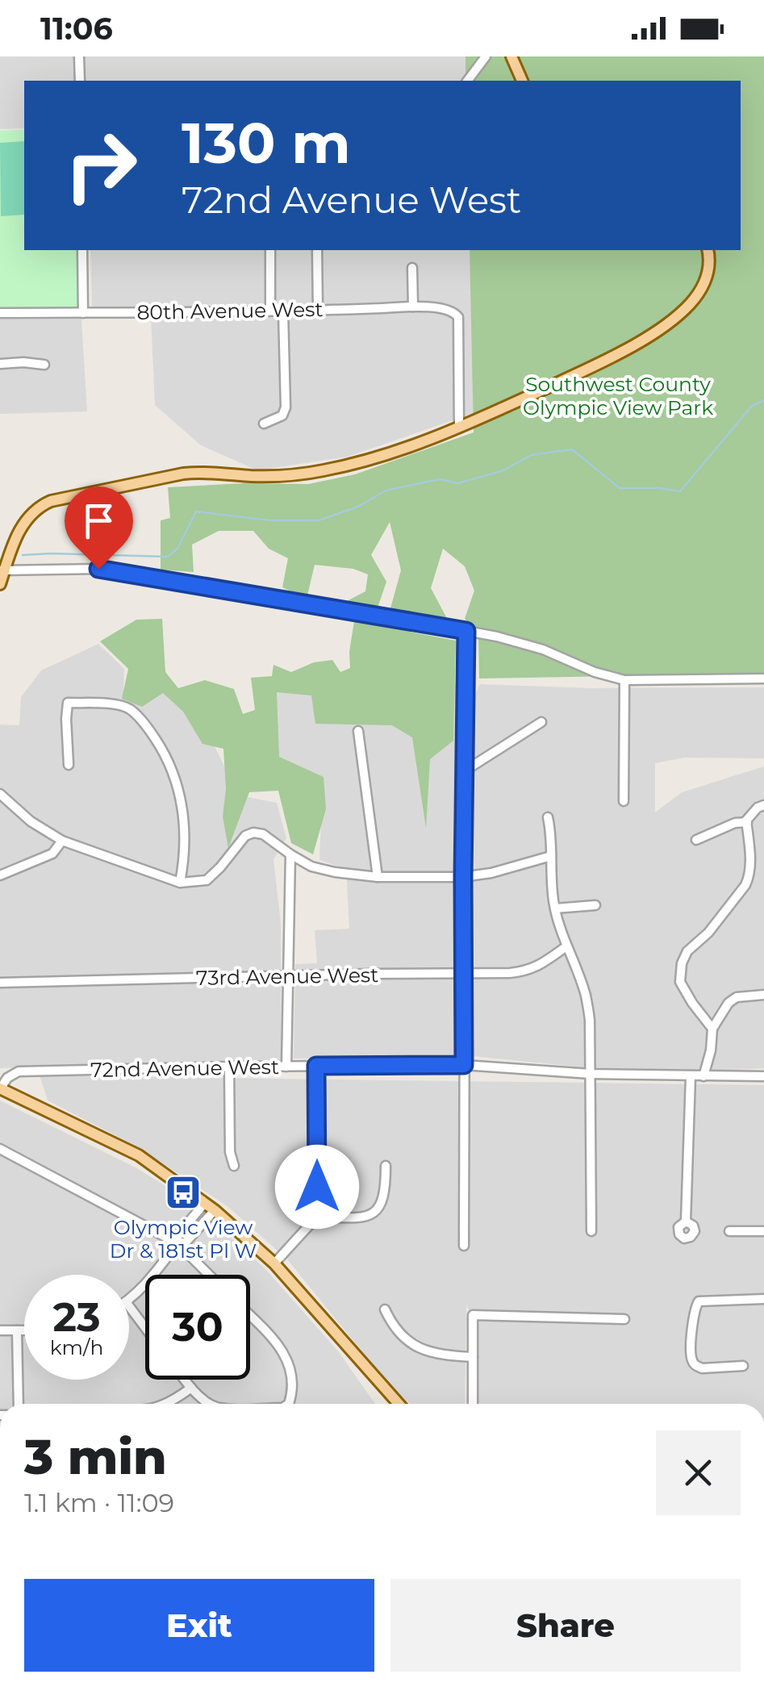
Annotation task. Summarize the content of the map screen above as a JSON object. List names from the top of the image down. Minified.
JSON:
{"streets":{"street":["80th Avenue West","73rd Avenue West","72nd Avenue West"]},"parks":["Southwest County Olympic View Park"],"places":{"bus stop":["Olympic View Dr & 181st Pl W"]},"page":{"status":"11:06","turn":["130 m","72nd Avenue West"],"speed":"23 km/h","limit":"30","heading":["3 min","1.1 km · 11:09"],"buttons":["Exit","Share"]}}
